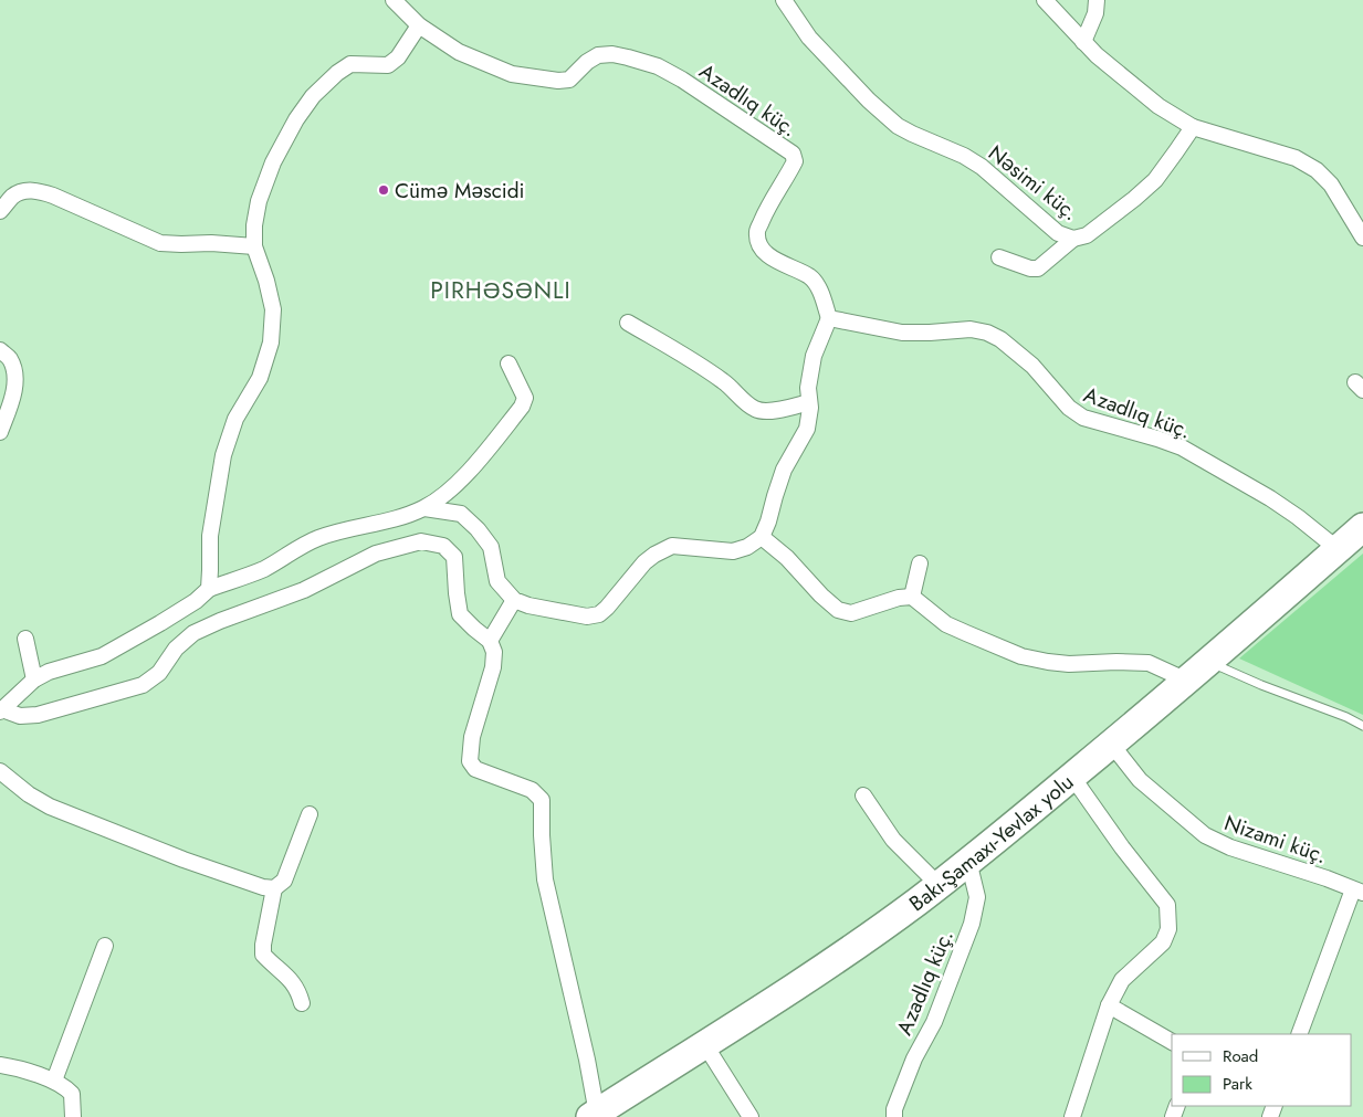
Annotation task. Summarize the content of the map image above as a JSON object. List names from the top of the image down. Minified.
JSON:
{"streets":{"highway":["Bakı-Şamaxı-Yevlax yolu"],"street":["Azadlıq küç.","Nəsimi küç.","Nizami küç."]},"crossings":[["Azadlıq küç.","Bakı-Şamaxı-Yevlax yolu"],["Nizami küç.","Bakı-Şamaxı-Yevlax yolu"]],"districts":["PIRHƏSƏNLI"],"places":["Cümə Məscidi"],"legend":["Road","Park"]}
